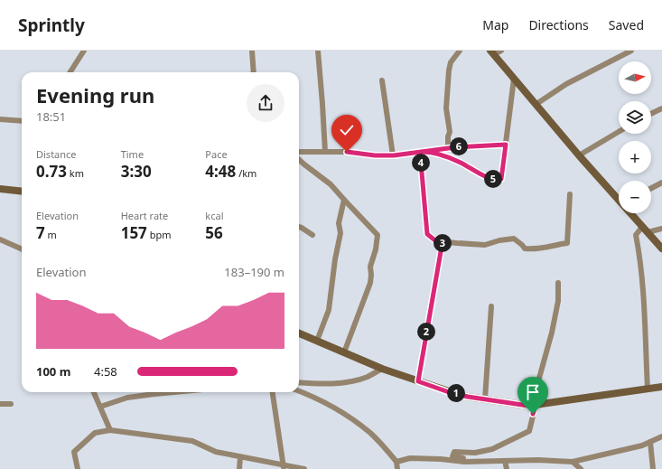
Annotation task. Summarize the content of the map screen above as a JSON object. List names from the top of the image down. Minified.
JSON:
{"north":"right","page":{"header":"Sprintly","nav":["Map","Directions","Saved"],"map_buttons":["+","−"],"heading":["Evening run","18:51"],"stats":[["Distance","0.73 km"],["Time","3:30"],["Pace","4:48 /km"],["Elevation","7 m"],["Heart rate","157 bpm"],["kcal","56"]],"pins":["6","4","5","3","2","1"],"chart":["Elevation","183–190 m"],"list":[{"name":"100 m","note":"4:58"}]}}
